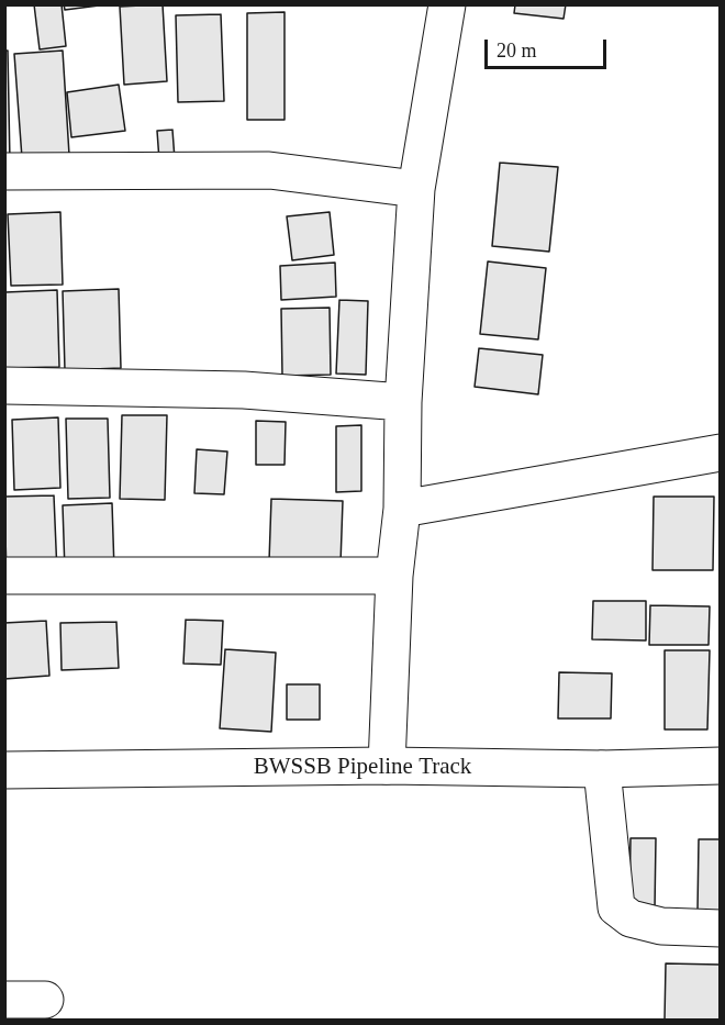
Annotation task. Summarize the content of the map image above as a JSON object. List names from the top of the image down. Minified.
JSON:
{"streets":{"street":["BWSSB Pipeline Track"]},"scale_bar":"20 m"}
